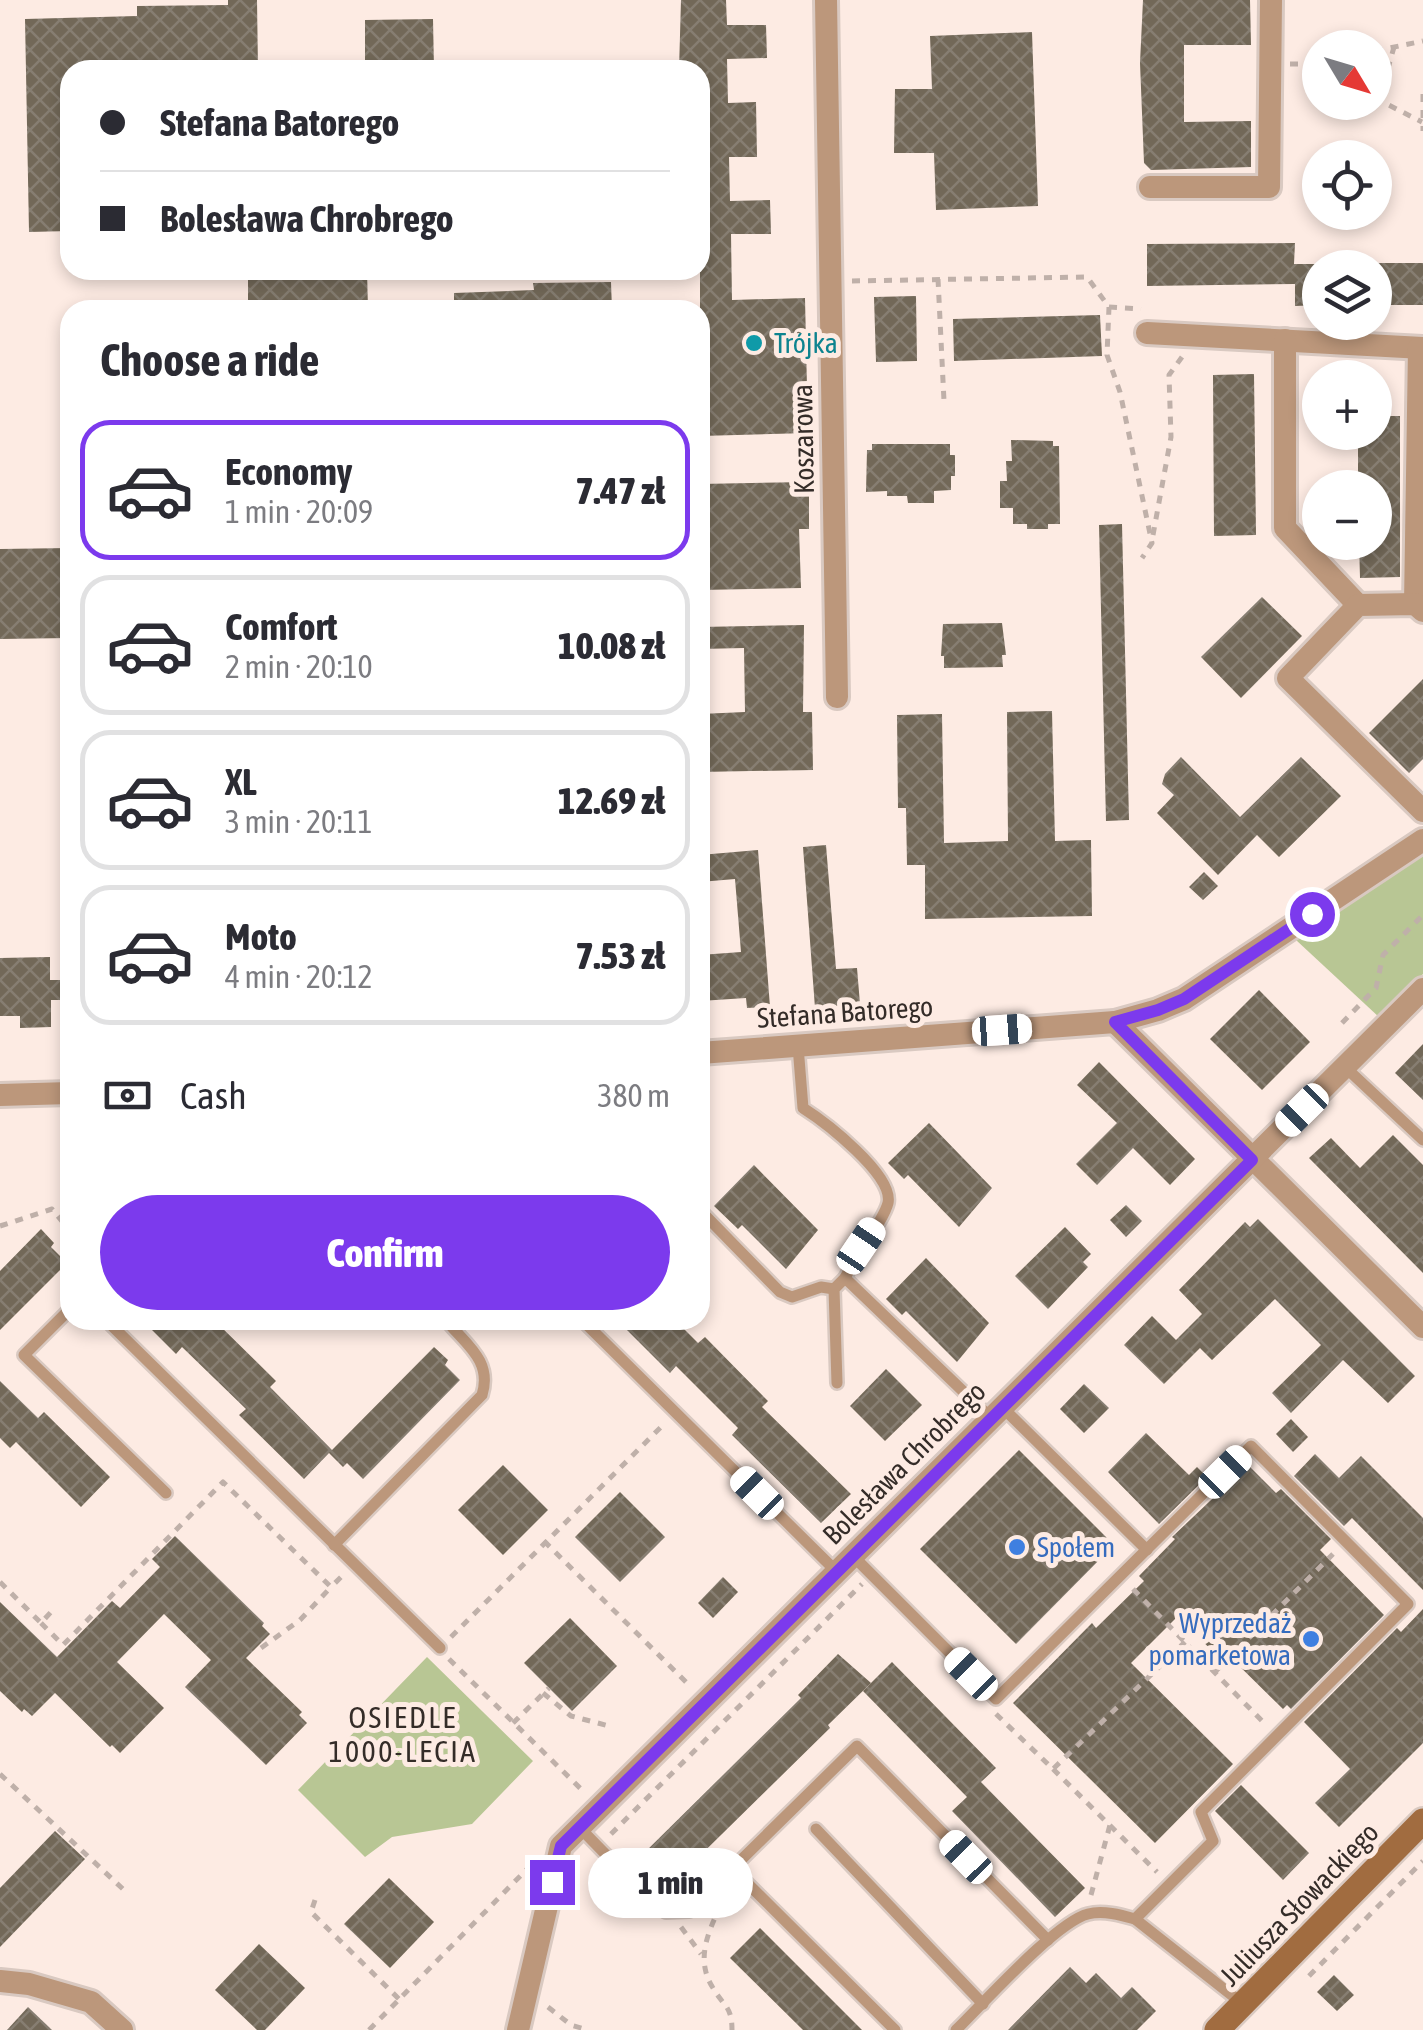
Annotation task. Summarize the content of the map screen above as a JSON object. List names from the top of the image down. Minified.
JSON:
{"streets":{"street":["Koszarowa","Stefana Batorego","Bolesława Chrobrego","Juliusza Słowackiego"]},"districts":["OSIEDLE 1000-LECIA"],"places":["Trójka","Społem","Wyprzedaż pomarketowa"],"north":"bottom right","page":{"map_buttons":["+","−"],"banner":["Stefana Batorego","Bolesława Chrobrego"],"heading":"Choose a ride","list":[{"name":"Economy","note":"1 min · 20:09","value":"7.47 zł"},{"name":"Comfort","note":"2 min · 20:10","value":"10.08 zł"},{"name":"XL","note":"3 min · 20:11","value":"12.69 zł"},{"name":"Moto","note":"4 min · 20:12","value":"7.53 zł"}],"pay":["Cash","380 m"],"buttons":"Confirm","bubble":"1 min"}}
